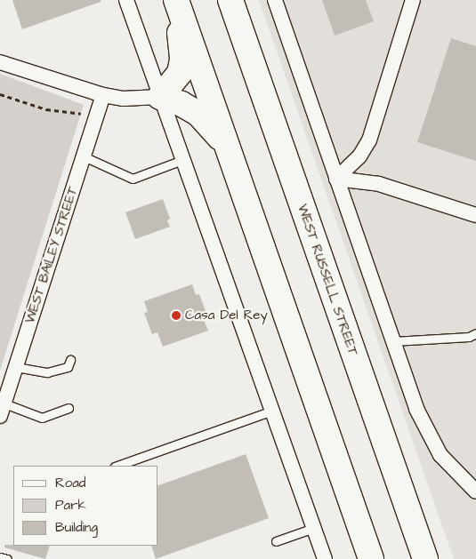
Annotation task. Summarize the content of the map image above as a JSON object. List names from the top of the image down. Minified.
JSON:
{"streets":{"highway":["WEST RUSSELL STREET"],"street":["WEST BAILEY STREET"]},"places":["Casa Del Rey"],"legend":["Road","Park","Building"]}
